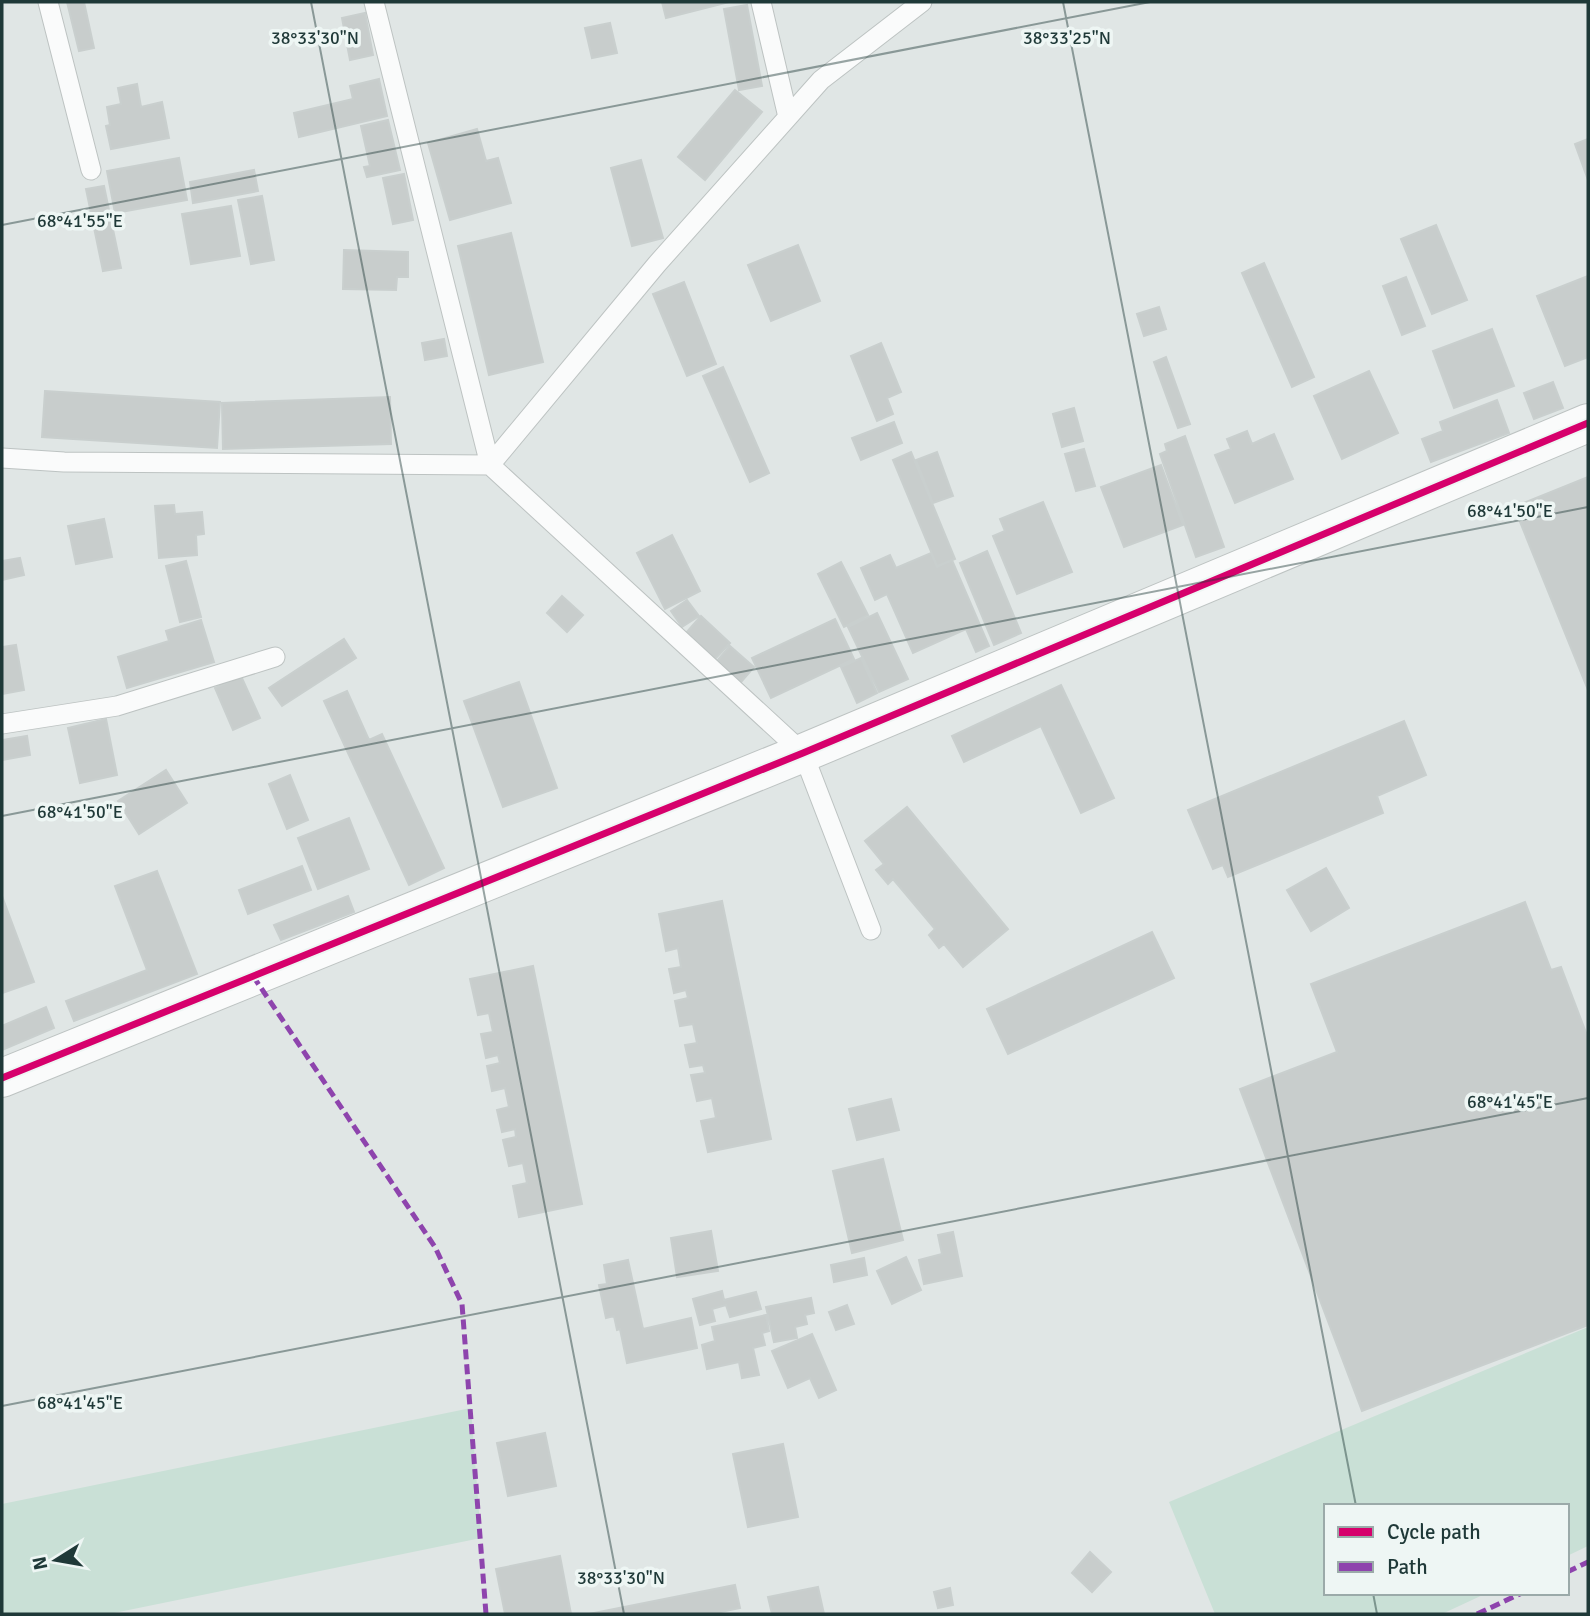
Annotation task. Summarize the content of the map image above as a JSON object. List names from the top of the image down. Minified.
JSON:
{"legend":["Cycle path","Path"],"north":"left","coordinates":["38°33'30\"N","38°33'25\"N","68°41'55\"E","68°41'50\"E","68°41'45\"E"]}
